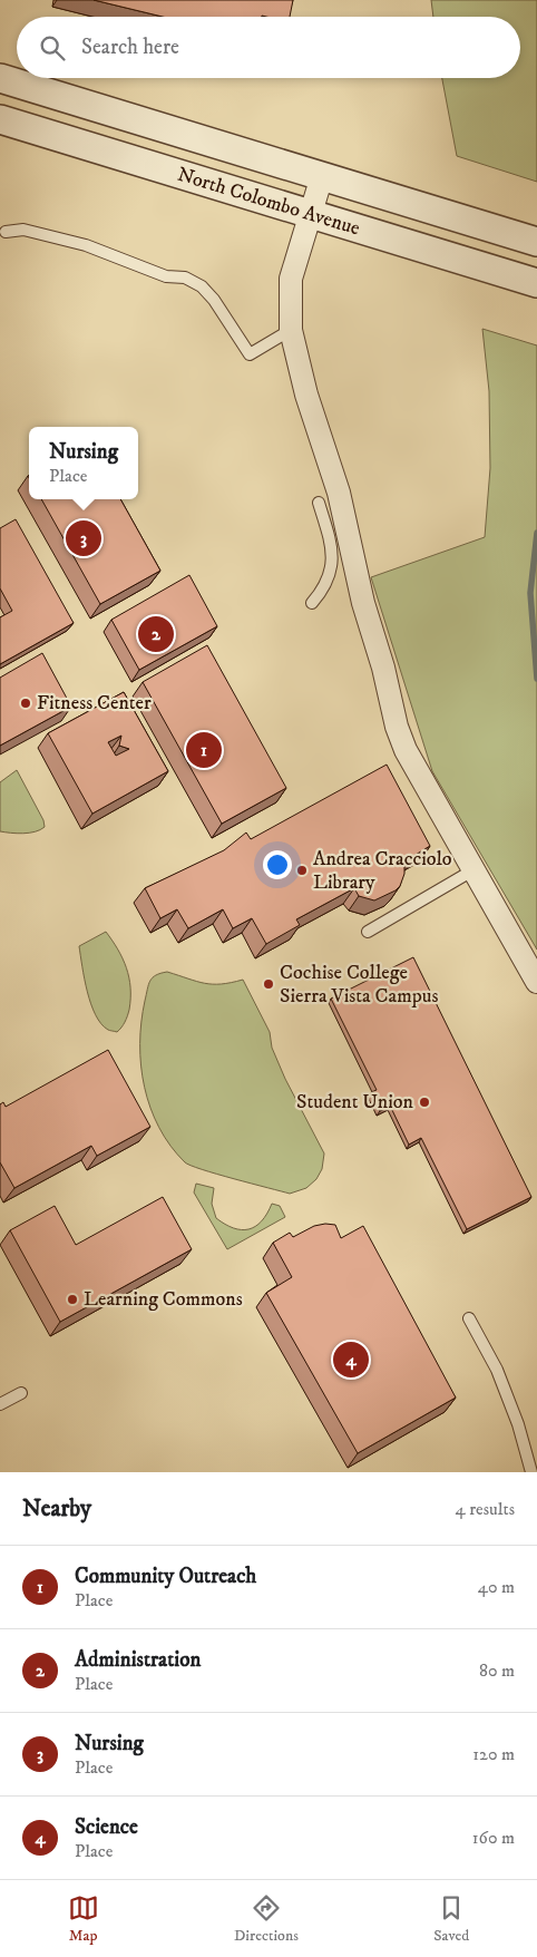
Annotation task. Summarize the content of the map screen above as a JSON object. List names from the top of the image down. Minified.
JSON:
{"streets":{"street":["North Colombo Avenue"]},"places":["Fitness Center","Andrea Cracciolo Library","Cochise College Sierra Vista Campus","Student Union","Learning Commons"],"page":{"search":"Search here","popup":["Nursing","Place"],"pins":["3","2","1","4"],"heading":["Nearby","4 results"],"list":[{"mark":"1","name":"Community Outreach","note":"Place","value":"40 m"},{"mark":"2","name":"Administration","note":"Place","value":"80 m"},{"mark":"3","name":"Nursing","note":"Place","value":"120 m"},{"mark":"4","name":"Science","note":"Place","value":"160 m"}],"nav":["Map","Directions","Saved"]}}
